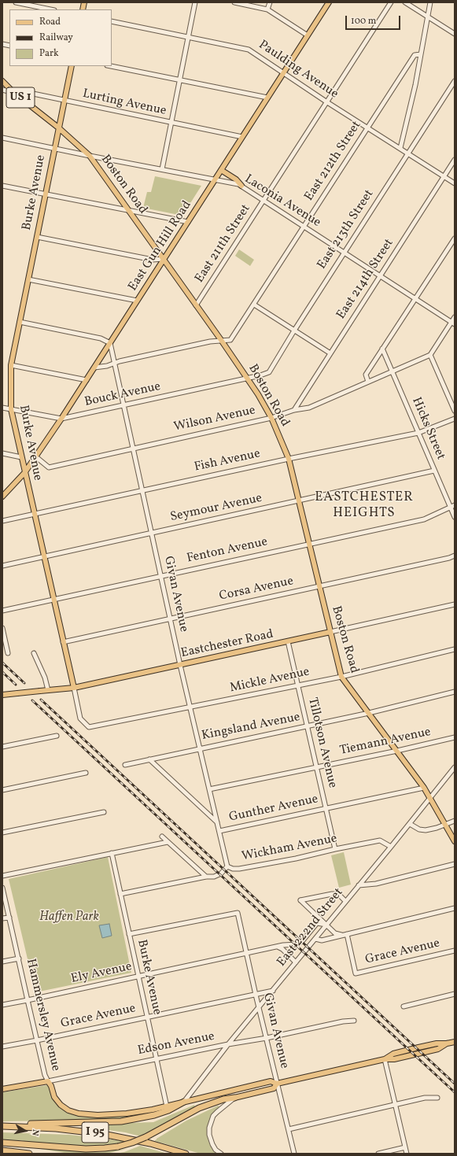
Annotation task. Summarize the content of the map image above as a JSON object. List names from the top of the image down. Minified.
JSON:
{"streets":{"highway":["I 95"],"main road":["US 1","Boston Road","Burke Avenue","East Gun Hill Road","Eastchester Road","Hammersley Avenue","Edson Avenue"],"street":["Paulding Avenue","Lurting Avenue","East 212th Street","Laconia Avenue","East 213th Street","East 211th Street","East 214th Street","Bouck Avenue","Wilson Avenue","Hicks Street","Fish Avenue","Seymour Avenue","Fenton Avenue","Corsa Avenue","Givan Avenue","Mickle Avenue","Kingsland Avenue","Tiemann Avenue","Tillotson Avenue","Gunther Avenue","Wickham Avenue","East 222nd Street","Grace Avenue","Ely Avenue"]},"crossings":[["Paulding Avenue","East 212th Street"],["Paulding Avenue","East 213th Street"],["Paulding Avenue","East 211th Street"],["Paulding Avenue","East Gun Hill Road"],["Paulding Avenue","East 214th Street"],["Lurting Avenue","Boston Road"],["Lurting Avenue","Burke Avenue"],["Lurting Avenue","East Gun Hill Road"],["East 212th Street","Boston Road"],["East 212th Street","Laconia Avenue"],["Boston Road","Burke Avenue"],["Boston Road","Laconia Avenue"],["Boston Road","East 213th Street"],["Boston Road","East 211th Street"],["Boston Road","East Gun Hill Road"],["Boston Road","Bouck Avenue"],["Boston Road","Wilson Avenue"],["Boston Road","Fish Avenue"],["Boston Road","Seymour Avenue"],["Boston Road","Fenton Avenue"],["Boston Road","Corsa Avenue"],["Boston Road","Eastchester Road"],["Boston Road","Mickle Avenue"],["Boston Road","Kingsland Avenue"],["Boston Road","Tiemann Avenue"],["Boston Road","Gunther Avenue"],["Boston Road","East 222nd Street"],["Burke Avenue","Laconia Avenue"],["Burke Avenue","East Gun Hill Road"],["Burke Avenue","Bouck Avenue"],["Burke Avenue","Fish Avenue"],["Burke Avenue","Seymour Avenue"],["Burke Avenue","Fenton Avenue"],["Burke Avenue","Corsa Avenue"],["Burke Avenue","Givan Avenue"],["Burke Avenue","Eastchester Road"],["Burke Avenue","Mickle Avenue"],["Burke Avenue","Wickham Avenue"],["Burke Avenue","Grace Avenue"],["Burke Avenue","Ely Avenue"],["Burke Avenue","Hammersley Avenue"],["Burke Avenue","Edson Avenue"],["Laconia Avenue","East 213th Street"],["Laconia Avenue","East 211th Street"],["Laconia Avenue","East Gun Hill Road"],["Laconia Avenue","East 214th Street"],["East 213th Street","Bouck Avenue"],["East Gun Hill Road","Bouck Avenue"],["East Gun Hill Road","Wilson Avenue"],["East Gun Hill Road","Givan Avenue"],["East 214th Street","Wilson Avenue"],["Bouck Avenue","Givan Avenue"],["Wilson Avenue","Hicks Street"],["Wilson Avenue","Givan Avenue"],["Hicks Street","Fish Avenue"],["Hicks Street","Seymour Avenue"],["Hicks Street","Fenton Avenue"],["Fish Avenue","Givan Avenue"],["Seymour Avenue","Givan Avenue"],["Fenton Avenue","Givan Avenue"],["Corsa Avenue","Givan Avenue"],["Givan Avenue","Eastchester Road"],["Givan Avenue","Mickle Avenue"],["Givan Avenue","Kingsland Avenue"],["Givan Avenue","Tiemann Avenue"],["Givan Avenue","Gunther Avenue"],["Givan Avenue","Wickham Avenue"],["Givan Avenue","East 222nd Street"],["Givan Avenue","Grace Avenue"],["Givan Avenue","Ely Avenue"],["Givan Avenue","Hammersley Avenue"],["Givan Avenue","Edson Avenue"],["Eastchester Road","Tillotson Avenue"],["Mickle Avenue","Tillotson Avenue"],["Kingsland Avenue","Tillotson Avenue"],["Tiemann Avenue","Tillotson Avenue"],["Tillotson Avenue","Gunther Avenue"],["Tillotson Avenue","Wickham Avenue"],["Wickham Avenue","East 222nd Street"],["East 222nd Street","Grace Avenue"],["East 222nd Street","Ely Avenue"],["East 222nd Street","Hammersley Avenue"],["East 222nd Street","Edson Avenue"],["Grace Avenue","Hammersley Avenue"],["Ely Avenue","Hammersley Avenue"],["Hammersley Avenue","Edson Avenue"]],"districts":["EASTCHESTER HEIGHTS"],"parks":["Haffen Park"],"legend":["Road","Railway","Park"],"scale_bar":"100 m","north":"right"}
